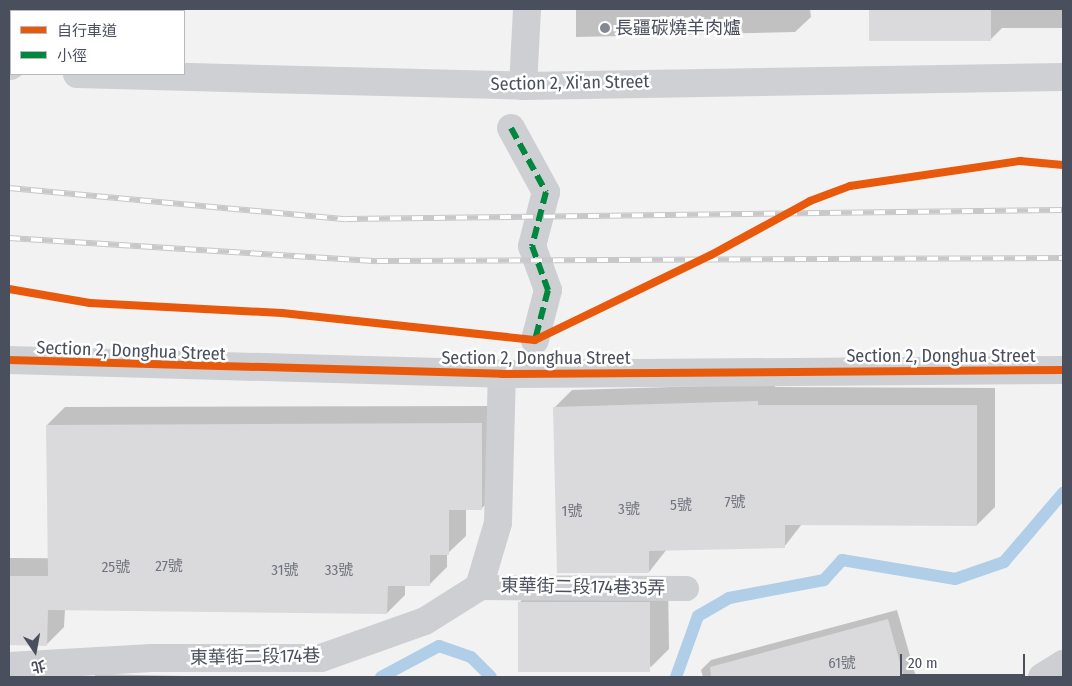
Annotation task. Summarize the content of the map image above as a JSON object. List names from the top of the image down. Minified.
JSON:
{"streets":{"street":["Section 2, Xi'an Street","Section 2, Donghua Street","東華街二段174巷"],"lane":["東華街二段174巷35弄"]},"crossings":[["東華街二段174巷35弄","東華街二段174巷"]],"places":["長疆碳燒羊肉爐"],"house_numbers":["7號","5號","3號","1號","27號","25號","31號","33號","61號"],"legend":["自行車道","小徑"],"scale_bar":"20 m","north":"bottom"}
